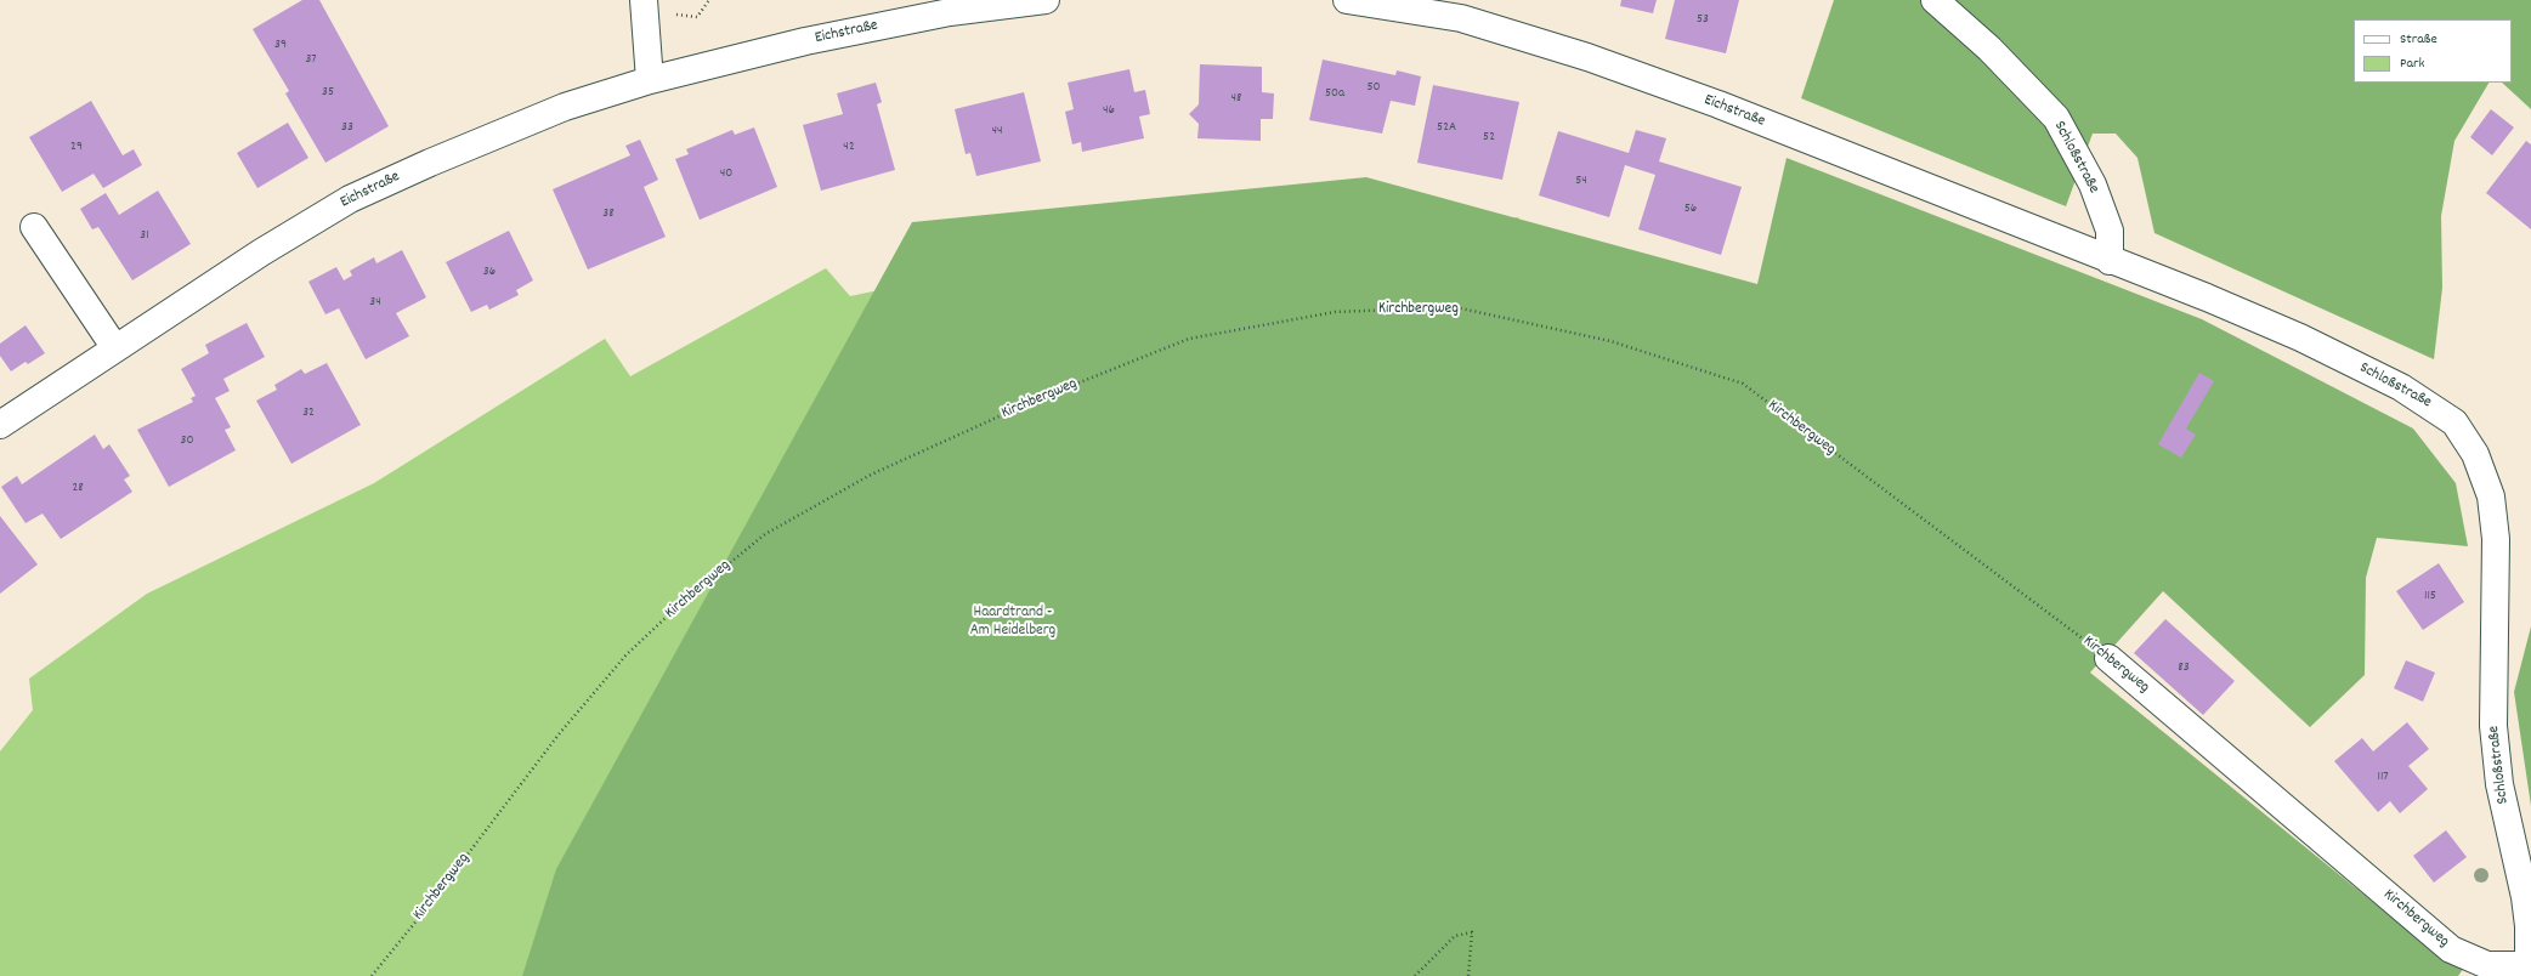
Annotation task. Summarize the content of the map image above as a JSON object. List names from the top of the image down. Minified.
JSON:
{"streets":{"street":["Eichstraße","Schloßstraße","Kirchbergweg"]},"crossings":[["Eichstraße","Schloßstraße"],["Schloßstraße","Kirchbergweg"]],"parks":["Haardtrand - Am Heidelberg"],"house_numbers":["53","39","37","50","35","50a","48","46","33","52A","44","52","29","42","40","54","56","38","31","36","34","32","30","28","115","83","117"],"legend":["Straße","Park"]}
